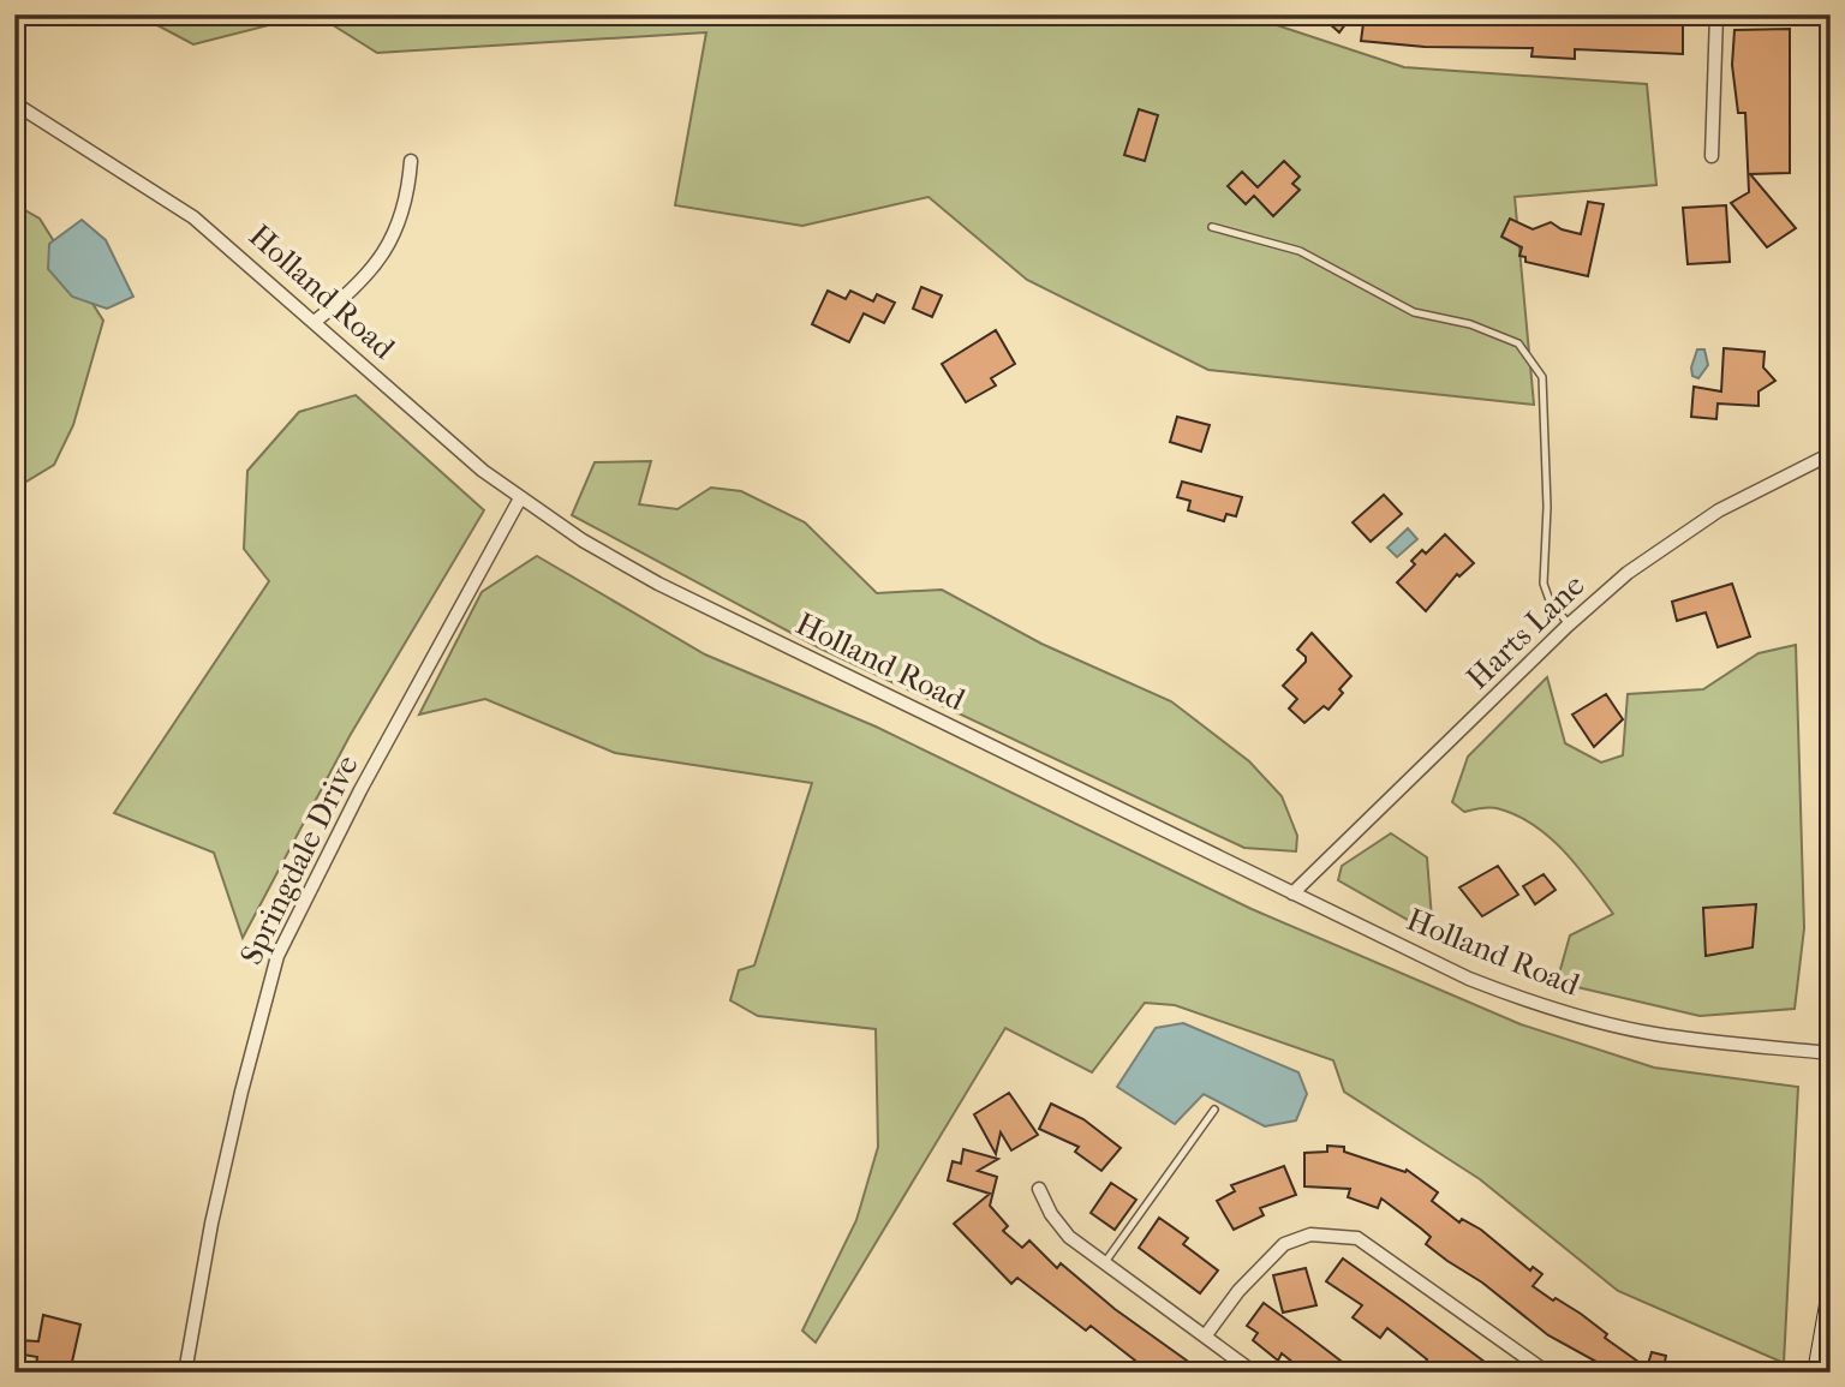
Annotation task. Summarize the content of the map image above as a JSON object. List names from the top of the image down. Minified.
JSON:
{"streets":{"street":["Holland Road","Harts Lane","Springdale Drive"]},"crossings":[["Holland Road","Harts Lane"],["Holland Road","Springdale Drive"]]}
